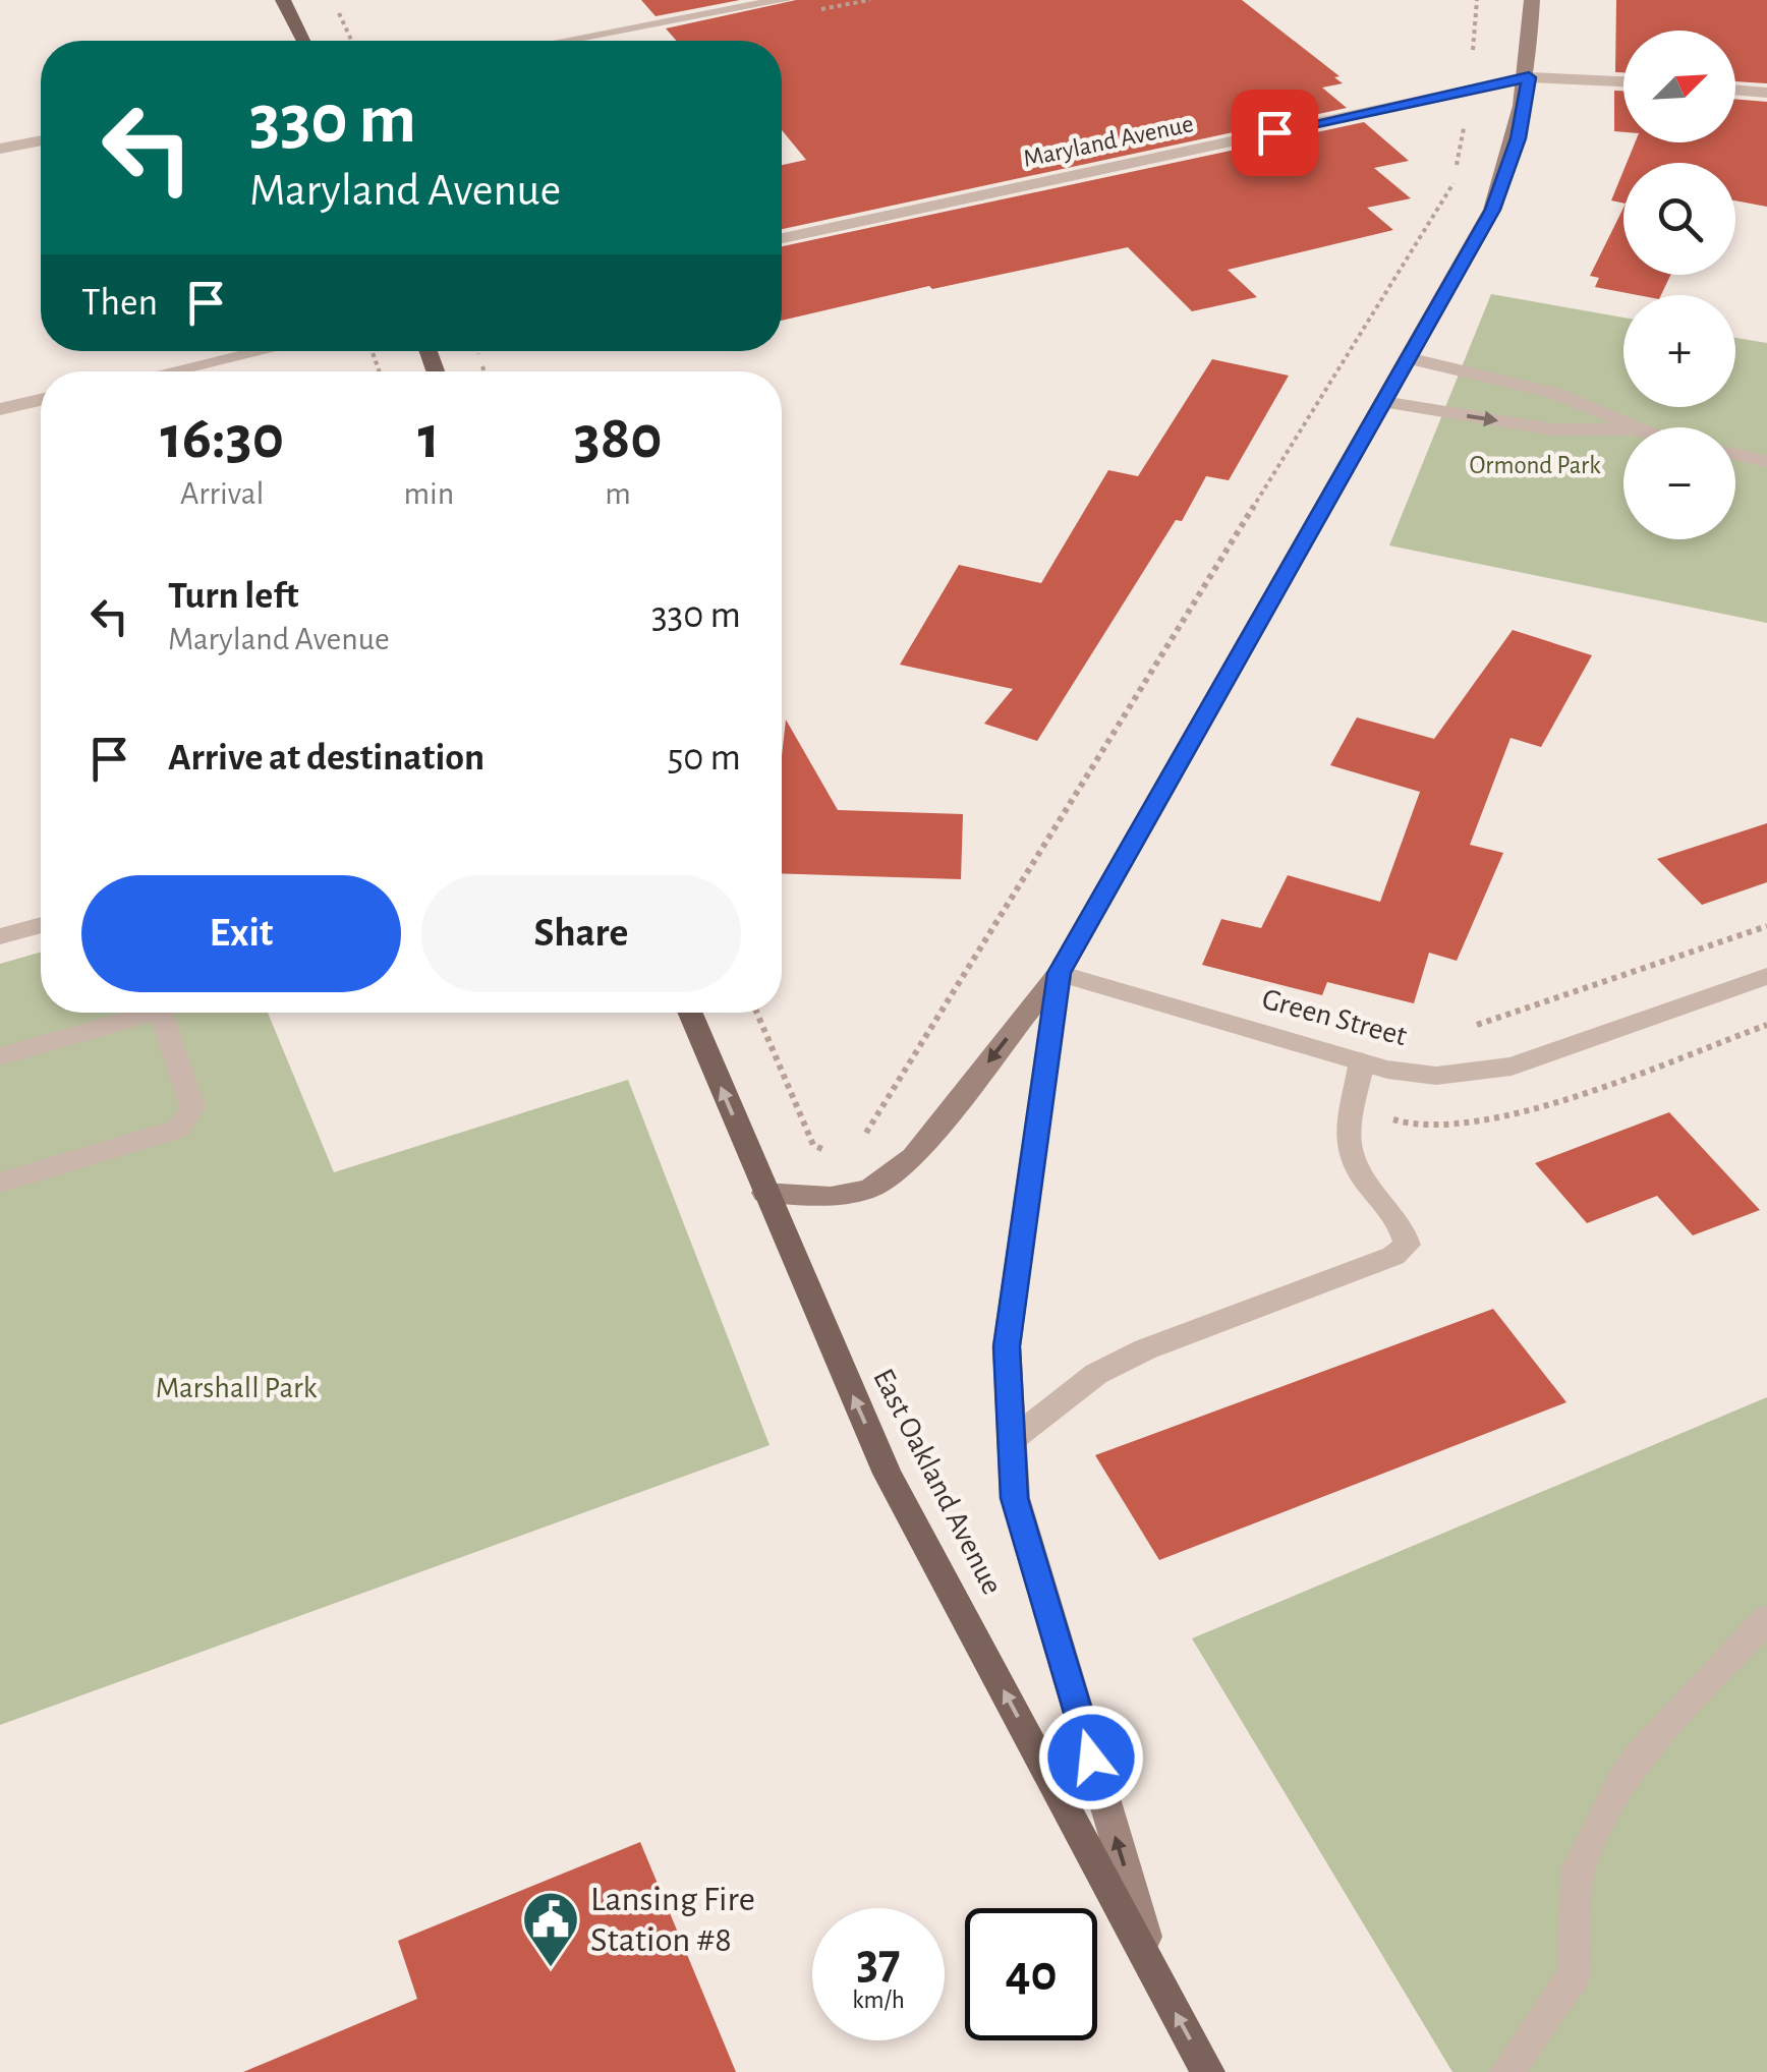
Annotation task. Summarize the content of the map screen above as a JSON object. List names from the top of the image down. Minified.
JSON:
{"streets":{"main road":["East Oakland Avenue"],"street":["Maryland Avenue","Green Street"]},"one_way":["East Oakland Avenue"],"parks":["Ormond Park","Marshall Park"],"places":{"public building":["Lansing Fire Station #8"]},"north":"top right","page":{"map_buttons":["+","−"],"turn":["330 m","Maryland Avenue"],"then":"Then","eta":["16:30","Arrival","1","min","380","m"],"list":[{"name":"Turn left","note":"Maryland Avenue","value":"330 m"},{"name":"Arrive at destination","value":"50 m"}],"buttons":["Exit","Share"],"speed":"37 km/h","limit":"40"}}
